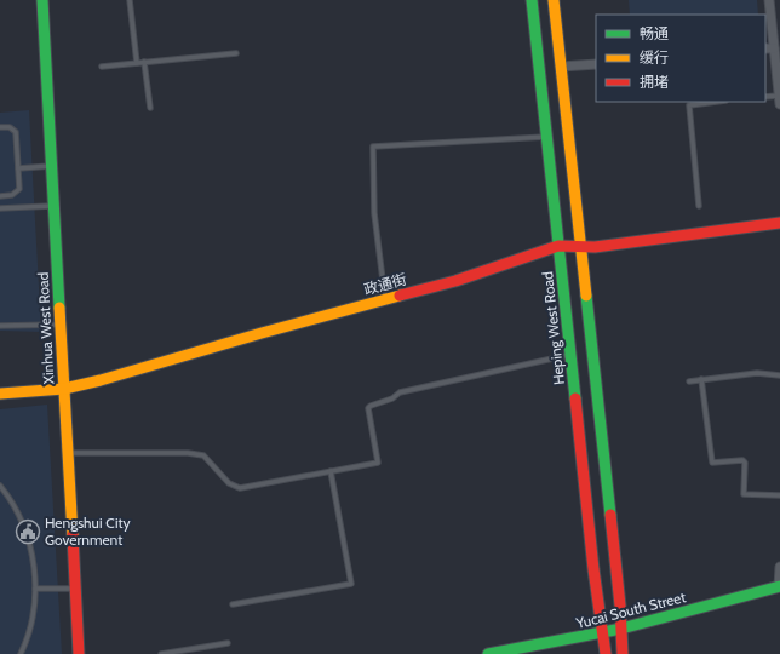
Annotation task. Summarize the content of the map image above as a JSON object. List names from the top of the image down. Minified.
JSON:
{"streets":{"main road":["政通街","Xinhua West Road","Heping West Road","Yucai South Street"]},"crossings":[["政通街","Xinhua West Road"],["政通街","Heping West Road"],["Heping West Road","Yucai South Street"]],"places":{"public building":["Hengshui City Government"]},"legend":["畅通","缓行","拥堵"]}
